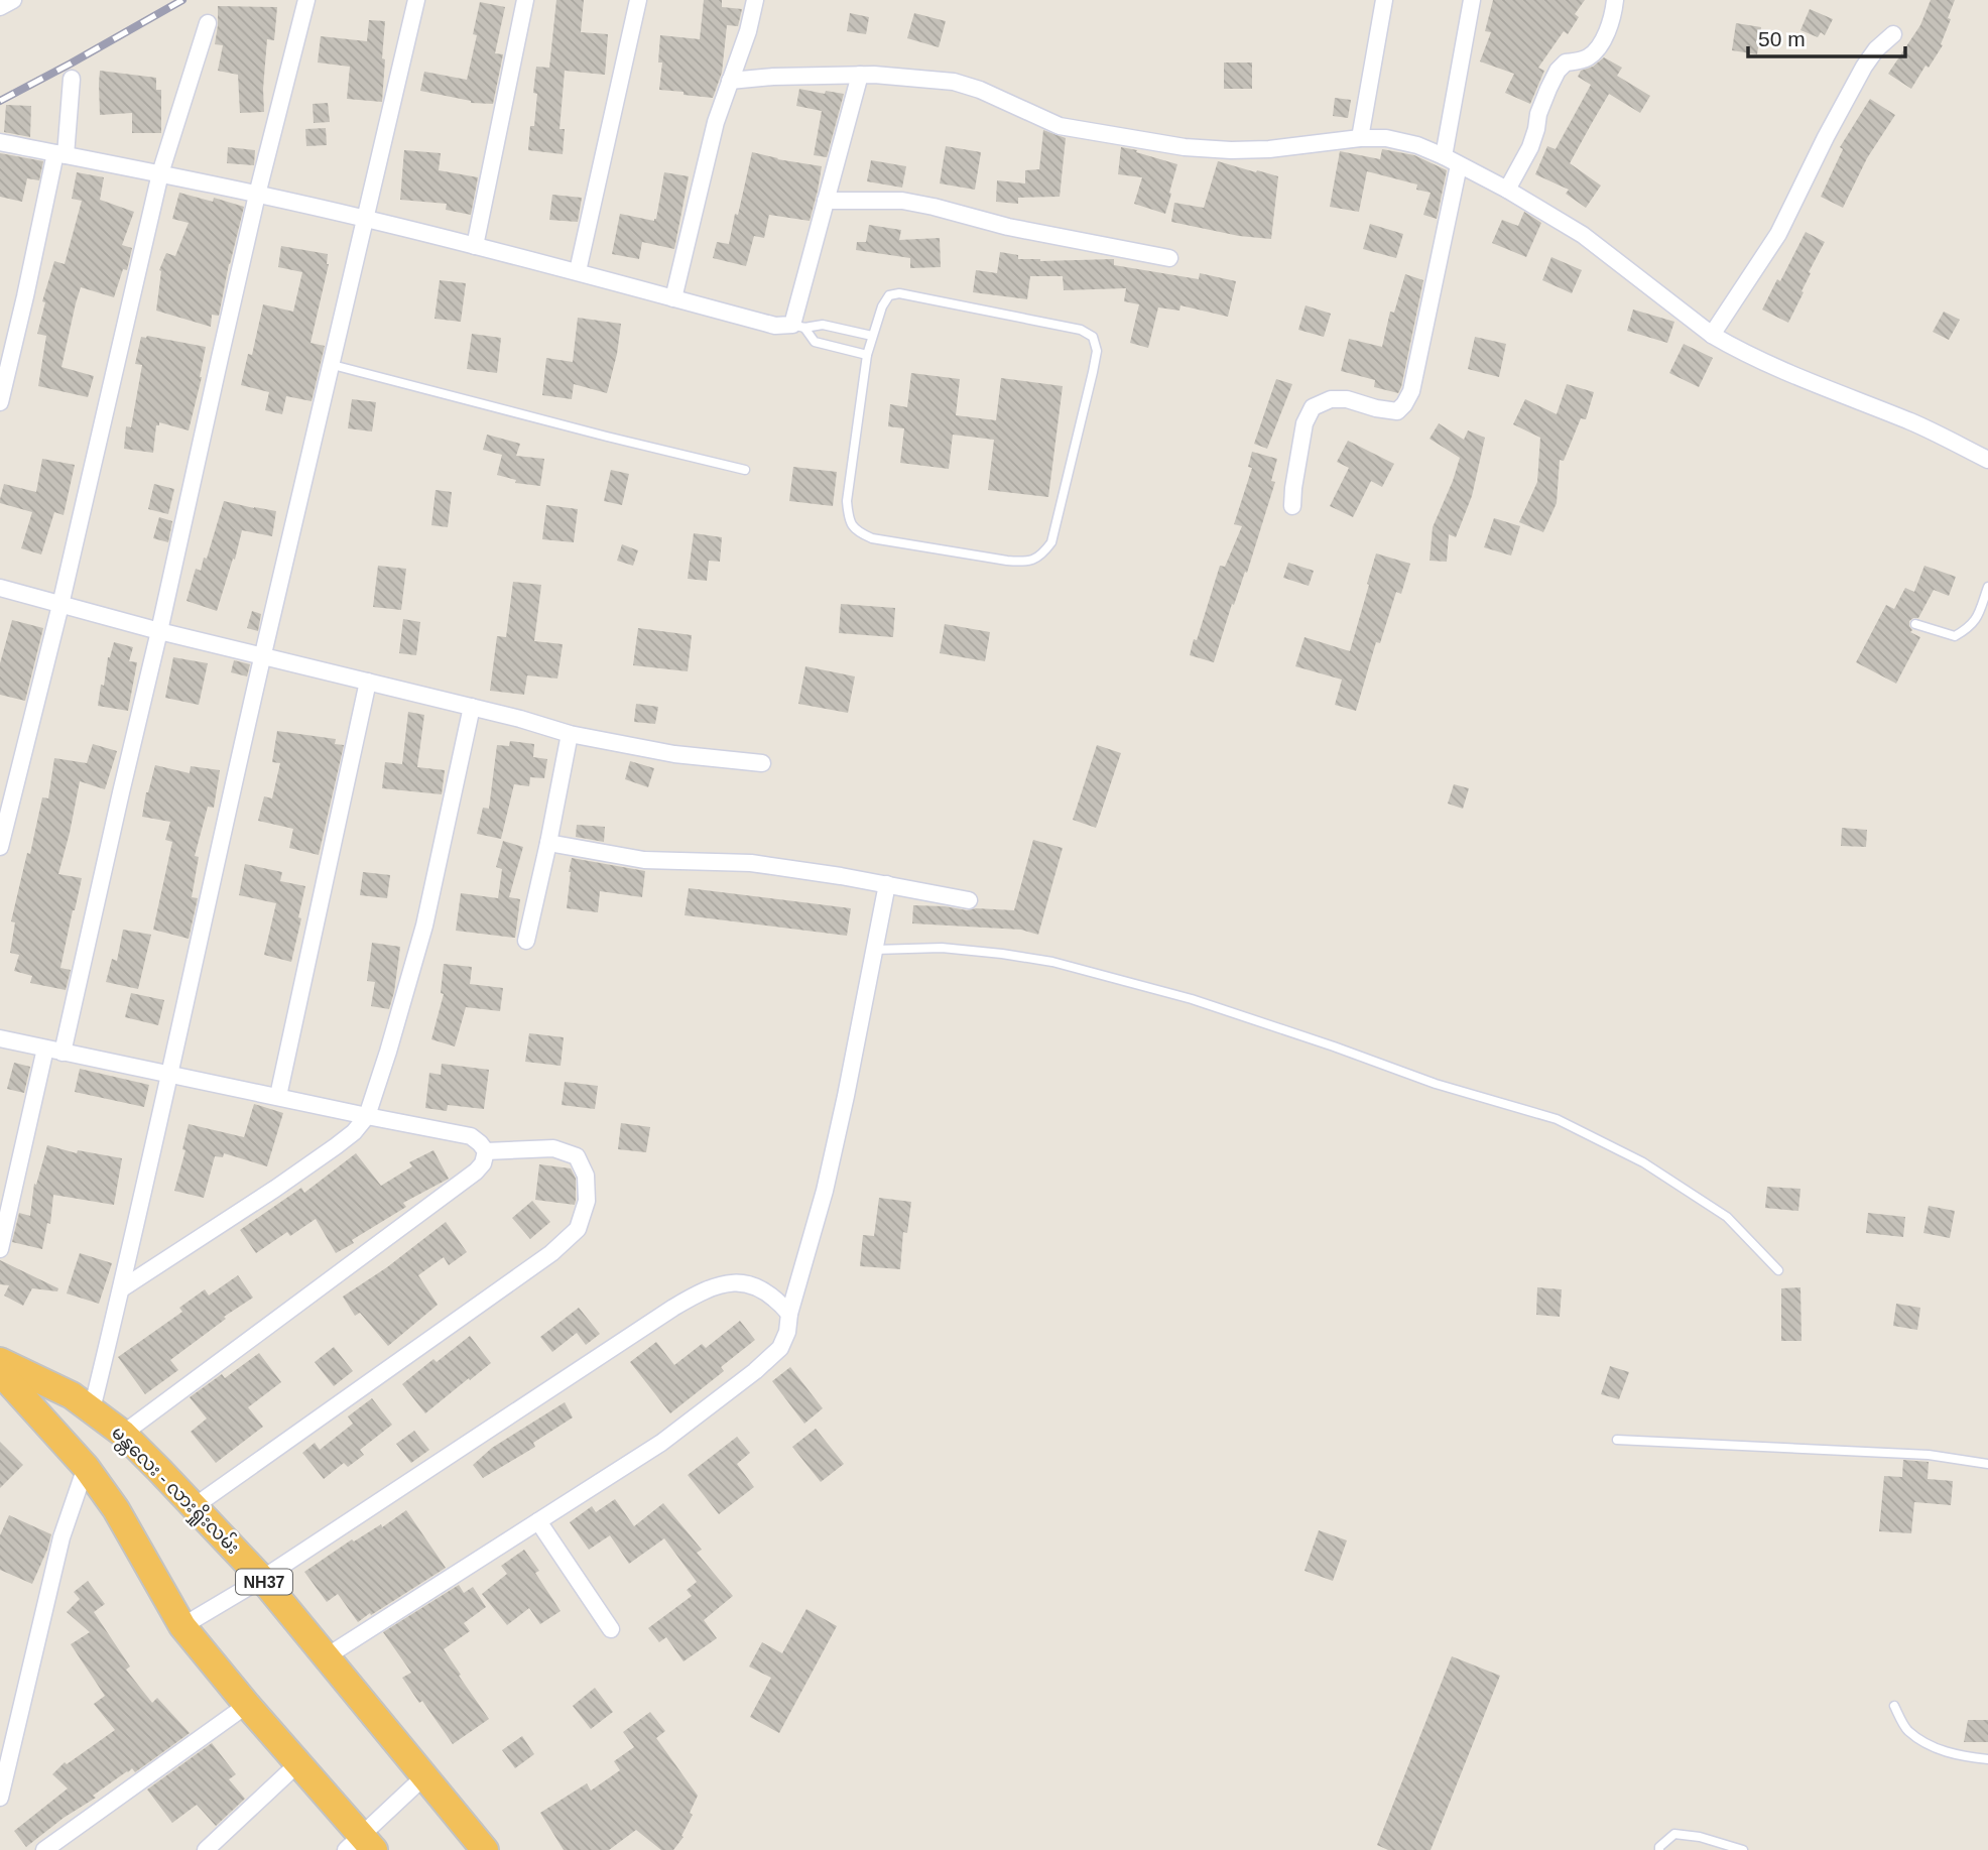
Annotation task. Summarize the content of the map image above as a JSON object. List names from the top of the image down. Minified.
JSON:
{"streets":{"highway":["မန္တလေး - လားရှိုးလမ်း","NH37"]},"scale_bar":"50 m"}
